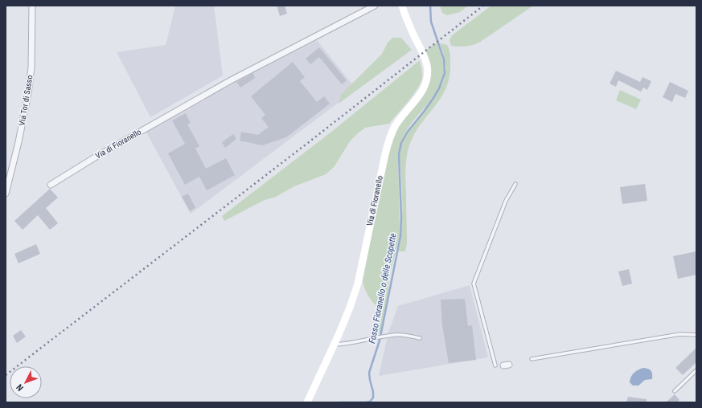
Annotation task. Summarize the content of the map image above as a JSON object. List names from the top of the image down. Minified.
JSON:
{"streets":{"street":["Via Tor di Sasso","Via di Fioranello"]},"water":["Fosso Fioranello o delle Scopette"],"north":"bottom left"}
